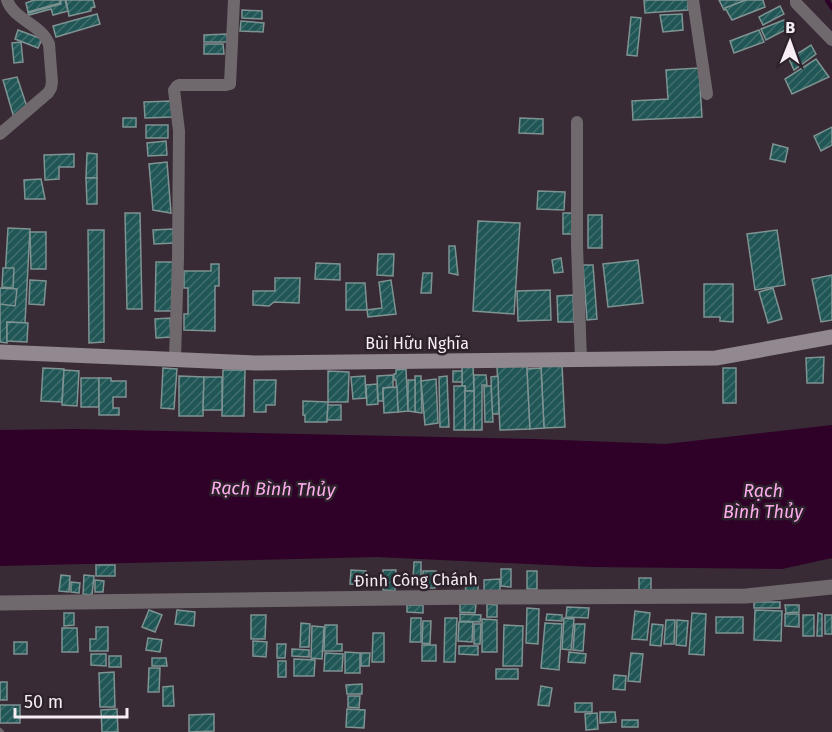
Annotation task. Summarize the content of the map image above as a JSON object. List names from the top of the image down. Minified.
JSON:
{"streets":{"main road":["Bùi Hữu Nghĩa"],"street":["Đinh Công Chánh"]},"water":["Rạch Bình Thủy"],"scale_bar":"50 m","north":"top"}
